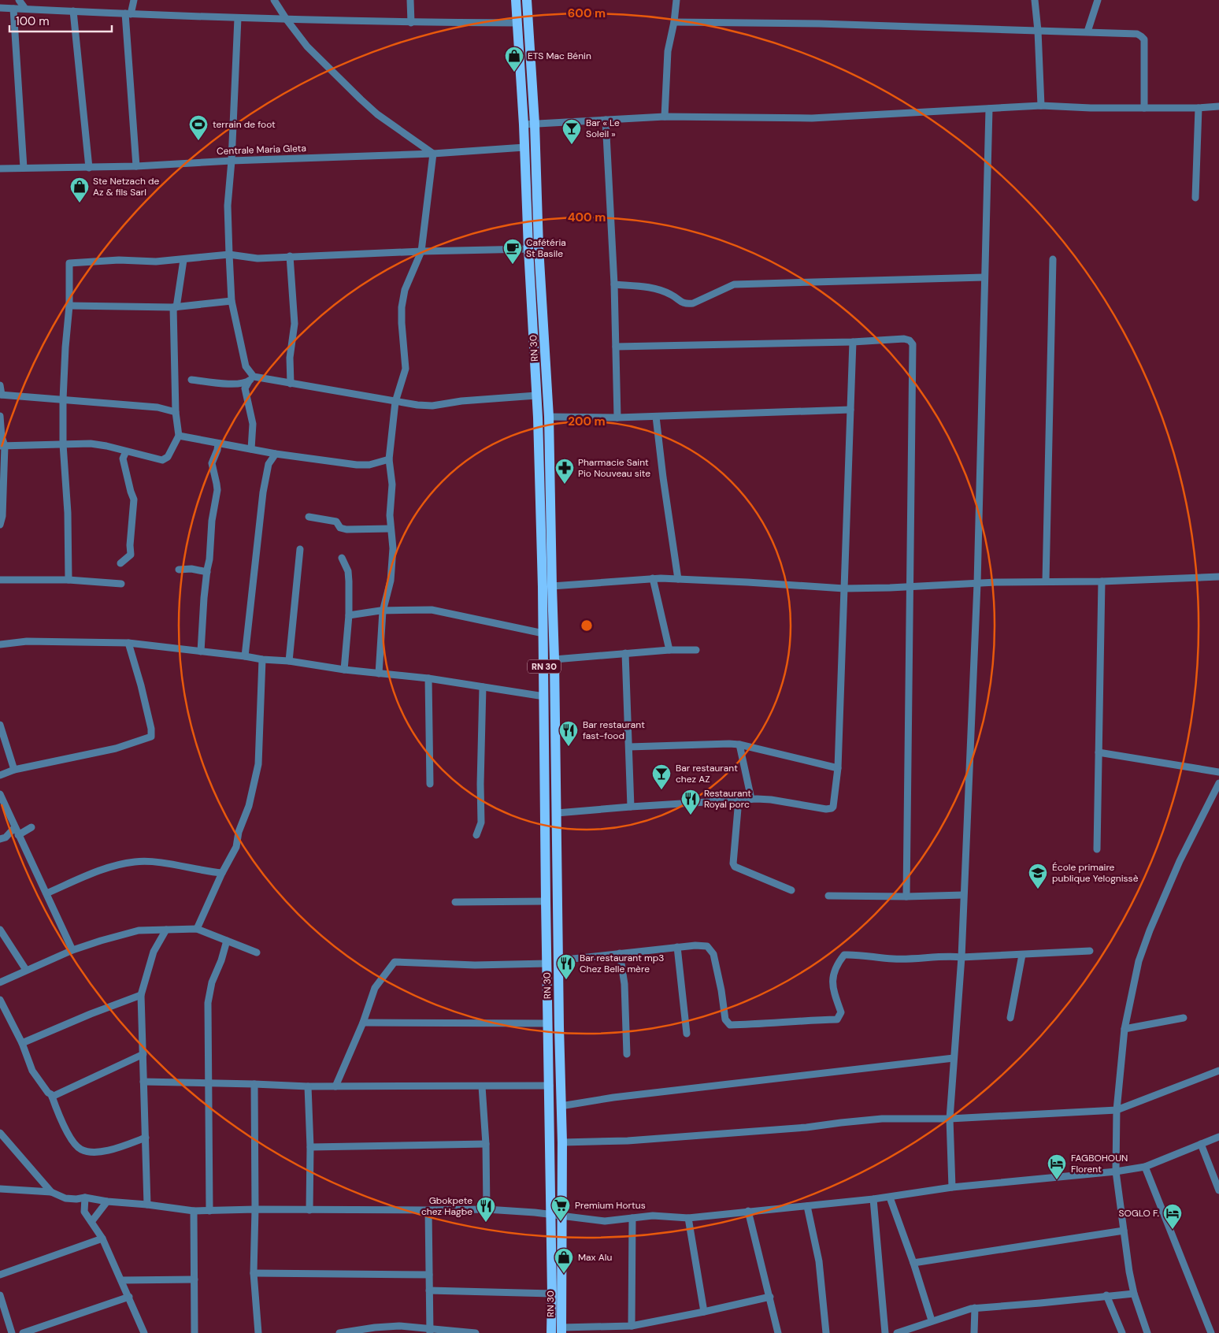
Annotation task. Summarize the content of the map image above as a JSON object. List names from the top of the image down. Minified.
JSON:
{"streets":{"main road":["RN 30"],"street":["Centrale Maria Gleta"]},"crossings":[["Centrale Maria Gleta","RN 30"]],"places":{"shop":["ETS Mac Bénin","Ste Netzach de Az & fils Sarl","Max Alu"],"sports":["terrain de foot"],"bar":["Bar « Le Soleil »","Bar restaurant chez AZ"],"cafe":["Cafétéria St Basile"],"pharmacy":["Pharmacie Saint Pio Nouveau site"],"restaurant":["Bar restaurant fast-food","Restaurant Royal porc","Bar restaurant mp3 Chez Belle mère","Gbokpete chez Hagbe"],"school or university":["École primaire publique Yelognissè"],"hotel":["FAGBOHOUN Florent","SOGLO F."],"supermarket":["Premium Hortus"]},"scale_bar":"100 m","rings":["600 m","400 m","200 m"]}
